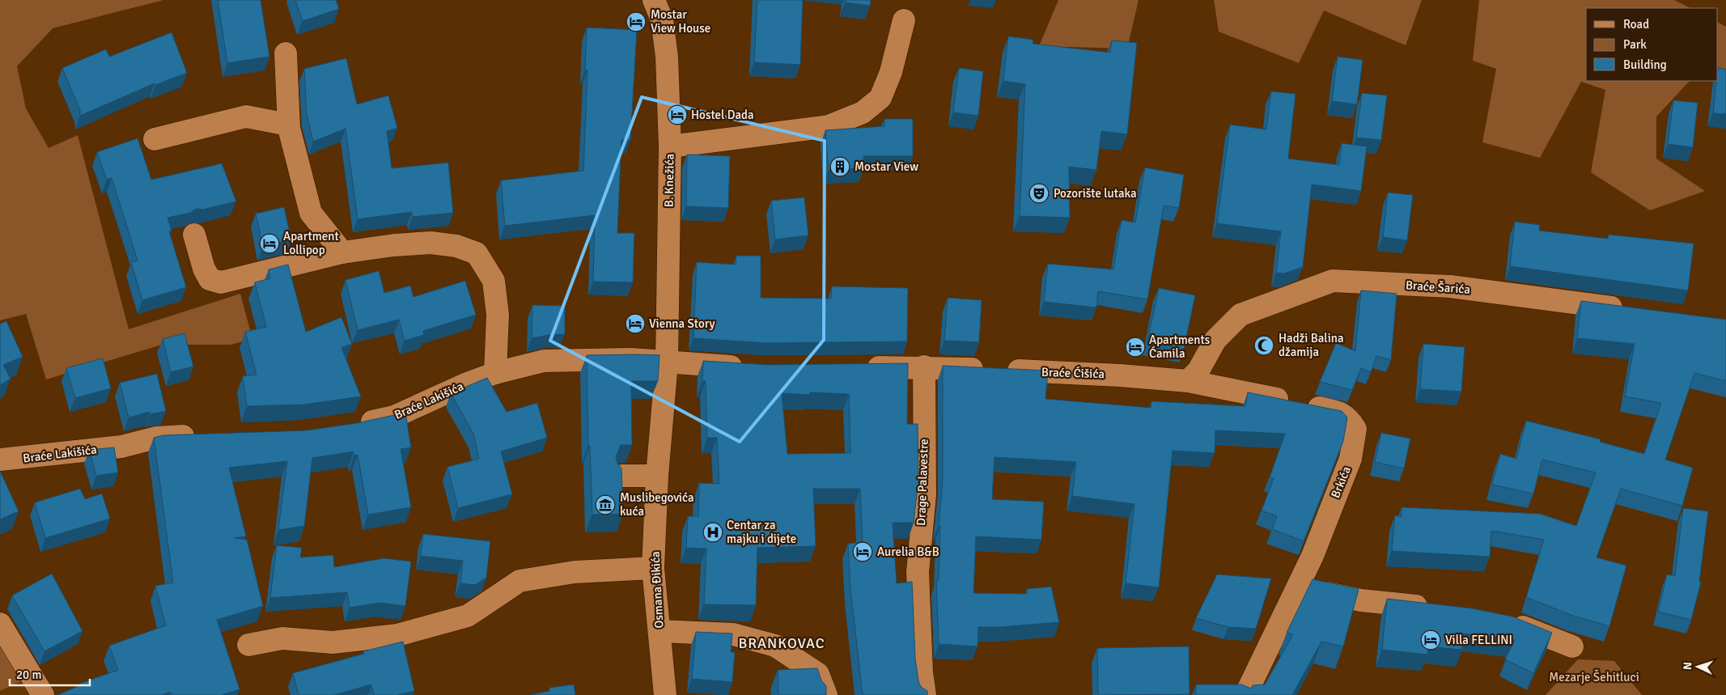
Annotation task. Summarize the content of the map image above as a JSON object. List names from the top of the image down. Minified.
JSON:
{"streets":{"street":["B. Knežića","Braće Šarića","Braće Ćišića","Braće Lakišića","Drage Palavestre","Brkića","Osmana Đikića"]},"crossings":[["B. Knežića","Braće Lakišića"],["B. Knežića","Osmana Đikića"],["Braće Šarića","Braće Ćišića"],["Braće Šarića","Brkića"],["Braće Ćišića","Drage Palavestre"],["Braće Ćišića","Brkića"],["Braće Lakišića","Osmana Đikića"]],"districts":["BRANKOVAC"],"parks":["Mezarje Šehitluci"],"places":{"hotel":["Mostar View House","Hostel Dada","Apartment Lollipop","Vienna Story","Apartments Ćamila","Aurelia B&B","Villa FELLINI"],"building":["Mostar View"],"theatre":["Pozorište lutaka"],"mosque":["Hadži Balina džamija"],"museum":["Muslibegovića kuća"],"hospital":["Centar za majku i dijete"]},"legend":["Road","Park","Building"],"scale_bar":"20 m","north":"left"}
